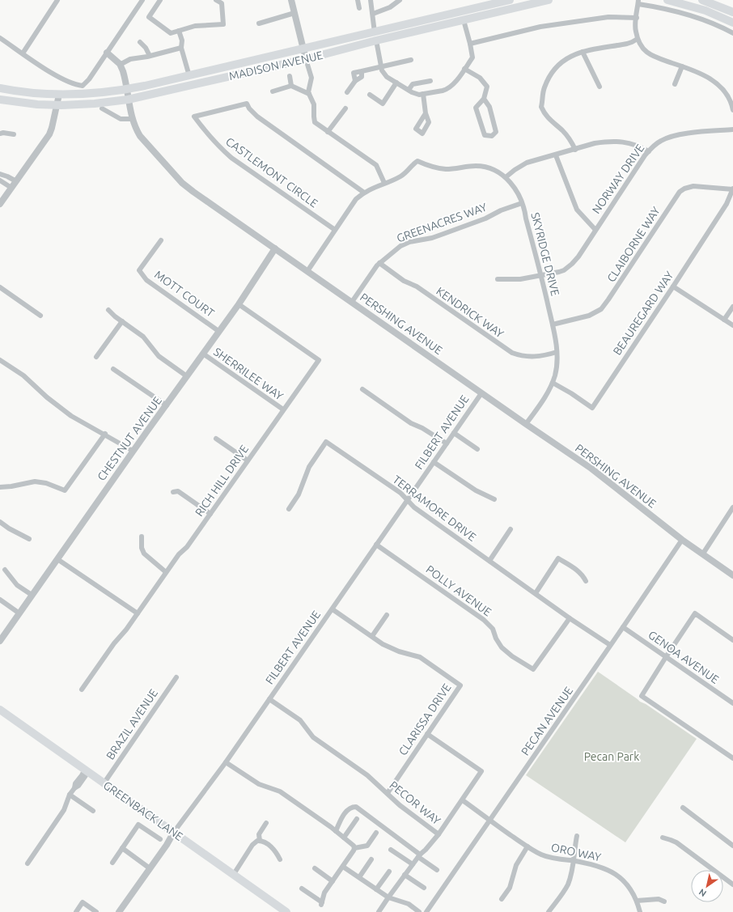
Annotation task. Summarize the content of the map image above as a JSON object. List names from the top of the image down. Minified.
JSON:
{"streets":{"main road":["MADISON AVENUE","GREENBACK LANE"],"street":["CASTLEMONT CIRCLE","NORWAY DRIVE","GREENACRES WAY","CLAIBORNE WAY","SKYRIDGE DRIVE","MOTT COURT","KENDRICK WAY","BEAUREGARD WAY","PERSHING AVENUE","SHERRILEE WAY","FILBERT AVENUE","CHESTNUT AVENUE","RICH HILL DRIVE","TERRAMORE DRIVE","POLLY AVENUE","GENOA AVENUE","CLARISSA DRIVE","PECAN AVENUE","BRAZIL AVENUE","PECOR WAY","ORO WAY"]},"crossings":[["MADISON AVENUE","PERSHING AVENUE"],["NORWAY DRIVE","SKYRIDGE DRIVE"],["GREENACRES WAY","SKYRIDGE DRIVE"],["GREENACRES WAY","KENDRICK WAY"],["GREENACRES WAY","PERSHING AVENUE"],["CLAIBORNE WAY","SKYRIDGE DRIVE"],["CLAIBORNE WAY","BEAUREGARD WAY"],["SKYRIDGE DRIVE","KENDRICK WAY"],["SKYRIDGE DRIVE","BEAUREGARD WAY"],["SKYRIDGE DRIVE","PERSHING AVENUE"],["MOTT COURT","CHESTNUT AVENUE"],["PERSHING AVENUE","FILBERT AVENUE"],["PERSHING AVENUE","CHESTNUT AVENUE"],["PERSHING AVENUE","PECAN AVENUE"],["SHERRILEE WAY","CHESTNUT AVENUE"],["SHERRILEE WAY","RICH HILL DRIVE"],["FILBERT AVENUE","TERRAMORE DRIVE"],["FILBERT AVENUE","POLLY AVENUE"],["FILBERT AVENUE","CLARISSA DRIVE"],["FILBERT AVENUE","PECOR WAY"],["FILBERT AVENUE","GREENBACK LANE"],["CHESTNUT AVENUE","RICH HILL DRIVE"],["TERRAMORE DRIVE","POLLY AVENUE"],["TERRAMORE DRIVE","PECAN AVENUE"],["GENOA AVENUE","PECAN AVENUE"],["CLARISSA DRIVE","PECOR WAY"],["PECAN AVENUE","ORO WAY"],["BRAZIL AVENUE","GREENBACK LANE"],["PECOR WAY","ORO WAY"]],"parks":["Pecan Park"],"north":"bottom left"}
